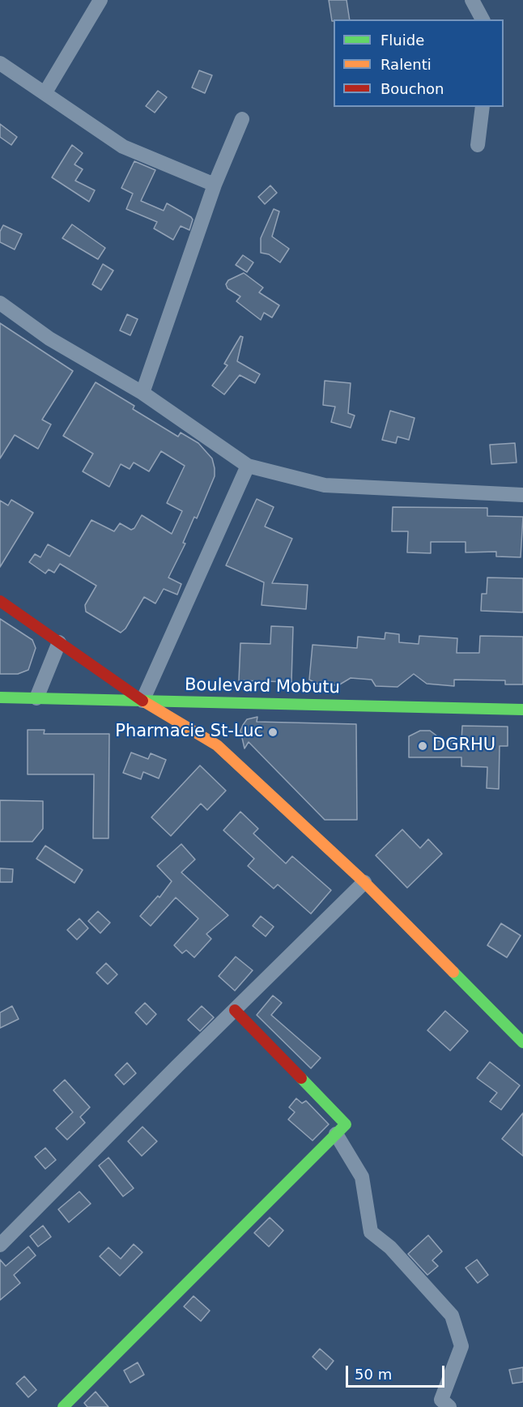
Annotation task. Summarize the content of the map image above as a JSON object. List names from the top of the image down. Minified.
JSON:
{"streets":{"street":["Boulevard Mobutu"]},"places":["Pharmacie St-Luc","DGRHU"],"legend":["Fluide","Ralenti","Bouchon"],"scale_bar":"50 m"}
